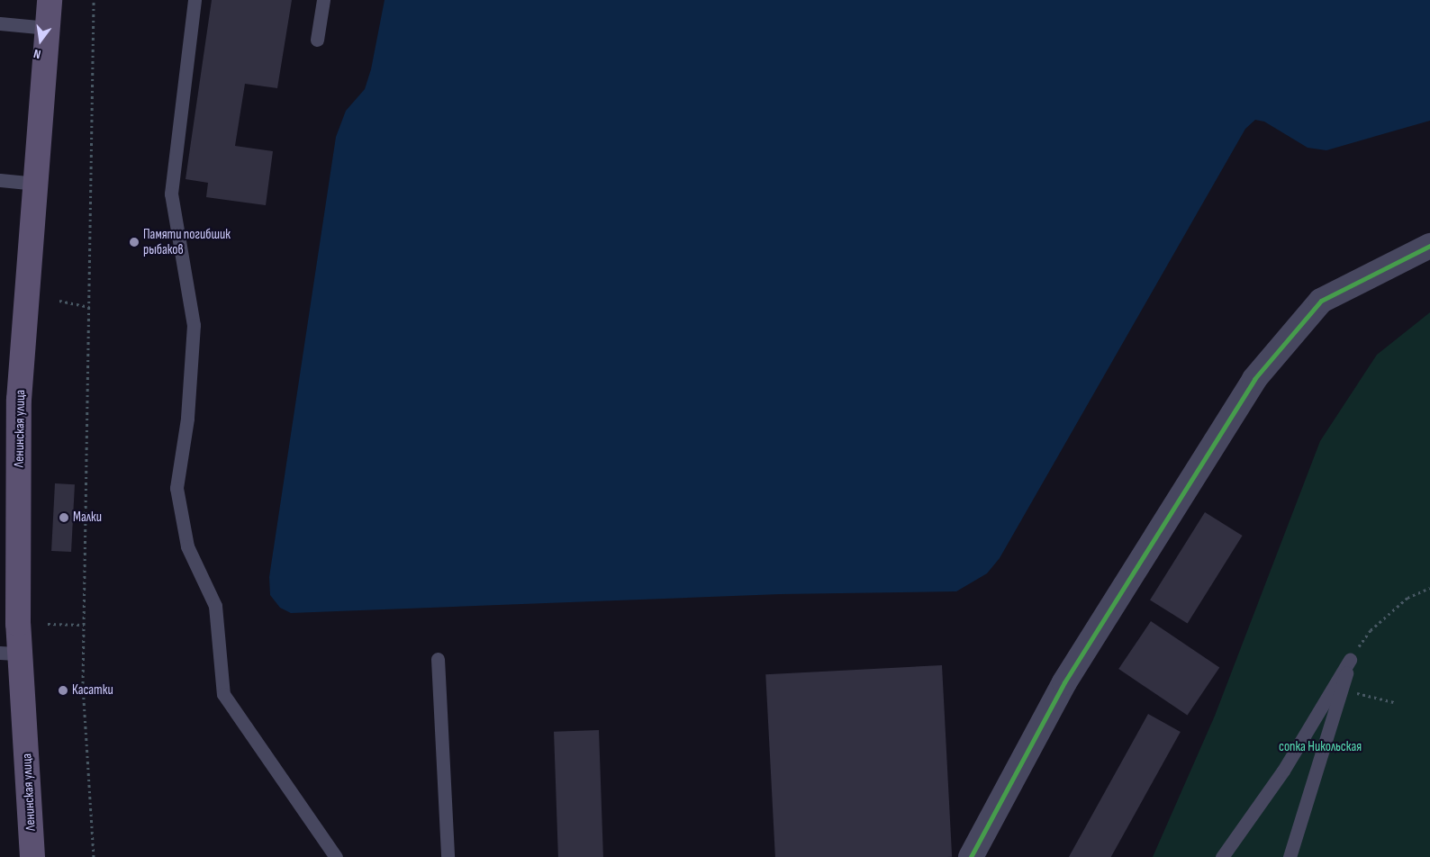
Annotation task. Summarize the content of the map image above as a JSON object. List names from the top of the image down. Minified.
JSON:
{"streets":{"main road":["Ленинская улица"]},"parks":["сопка Никольская"],"places":["Памяти погибшик рыбаков","Малки","Касатки"],"north":"bottom"}
